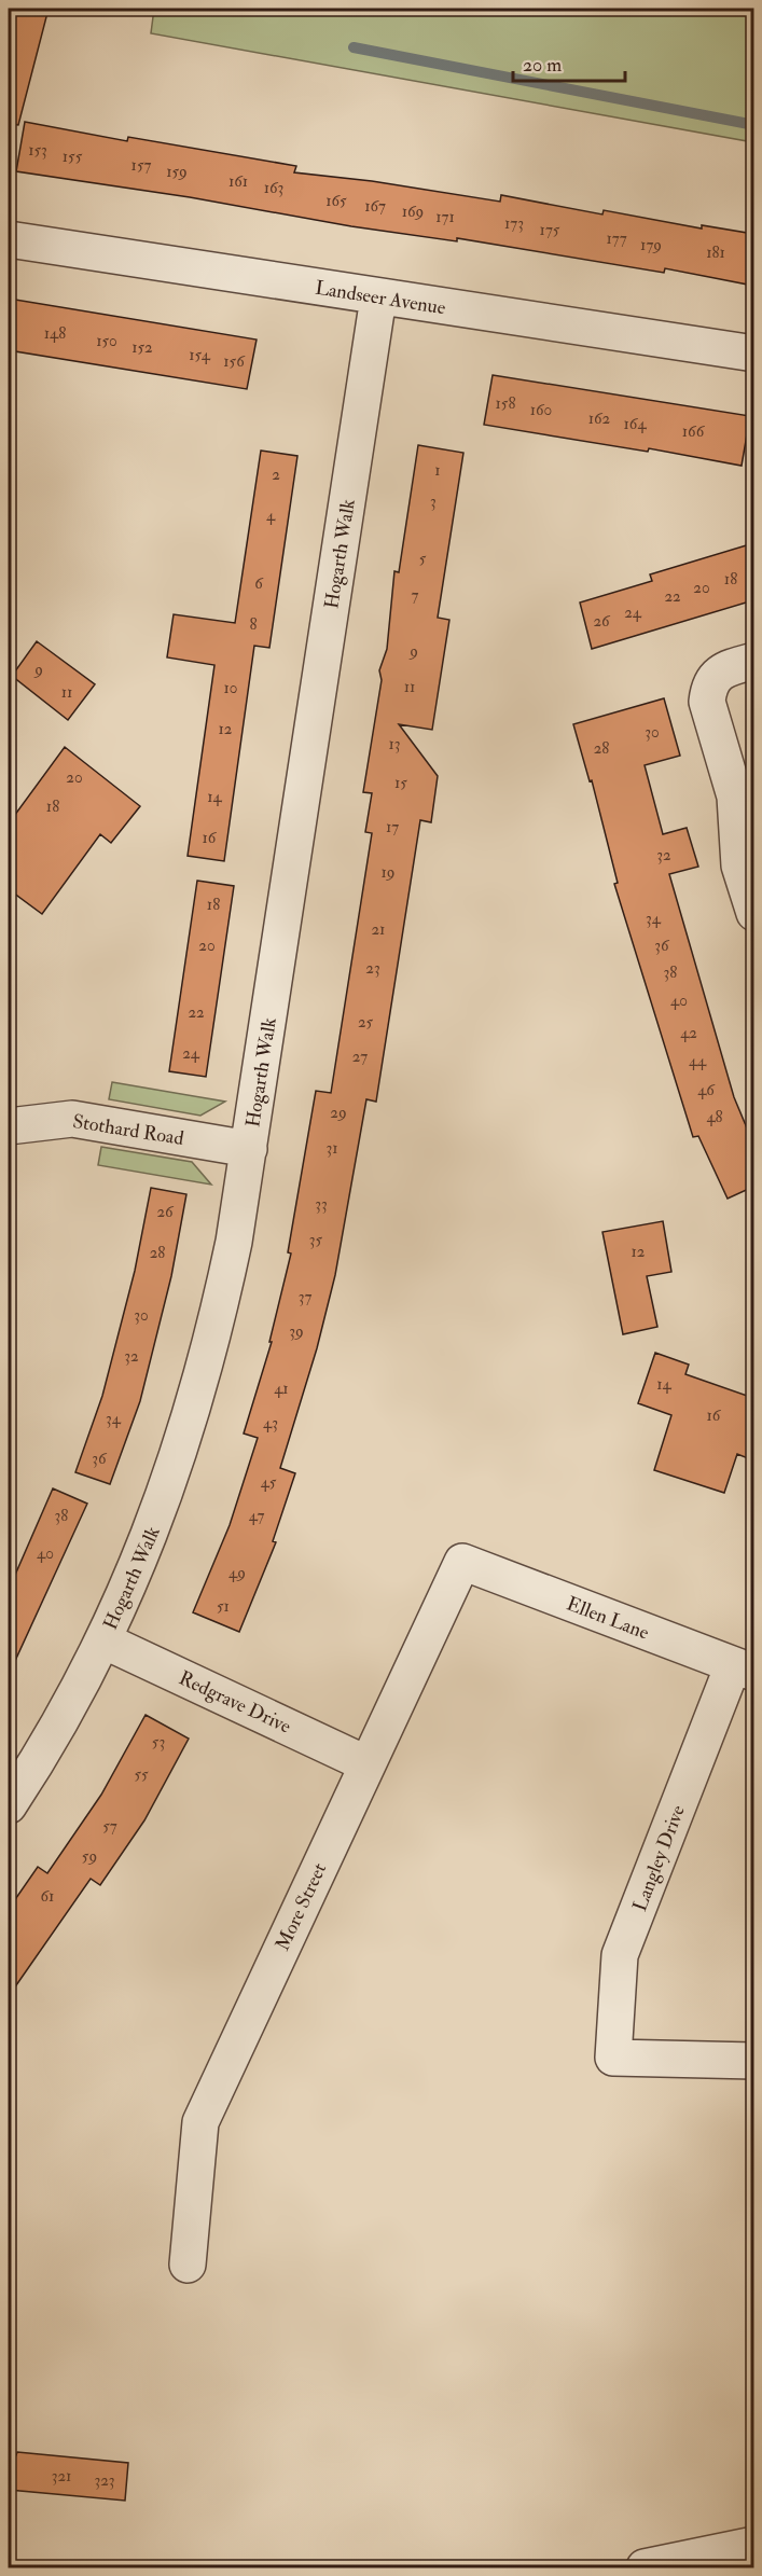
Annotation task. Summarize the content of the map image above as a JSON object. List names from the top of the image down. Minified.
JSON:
{"streets":{"street":["Landseer Avenue","Hogarth Walk","Stothard Road","Ellen Lane","Redgrave Drive","Langley Drive","More Street"]},"crossings":[["Landseer Avenue","Hogarth Walk"],["Hogarth Walk","Stothard Road"],["Hogarth Walk","Redgrave Drive"],["Ellen Lane","Langley Drive"],["Ellen Lane","More Street"],["Redgrave Drive","More Street"]],"house_numbers":["153","155","157","159","161","163","165","167","169","171","173","175","177","179","181","148","150","152","154","156","158","160","162","164","166","1","2","3","4","5","18","6","20","7","22","24","26","8","9","9","11","10","11","12","30","13","28","20","15","14","18","17","16","32","19","18","34","21","20","36","23","38","40","22","25","42","24","27","44","46","29","48","31","33","26","35","12","28","37","30","39","32","14","41","16","34","43","36","45","38","47","40","49","51","53","55","57","59","61","321","323"],"scale_bar":"20 m"}
